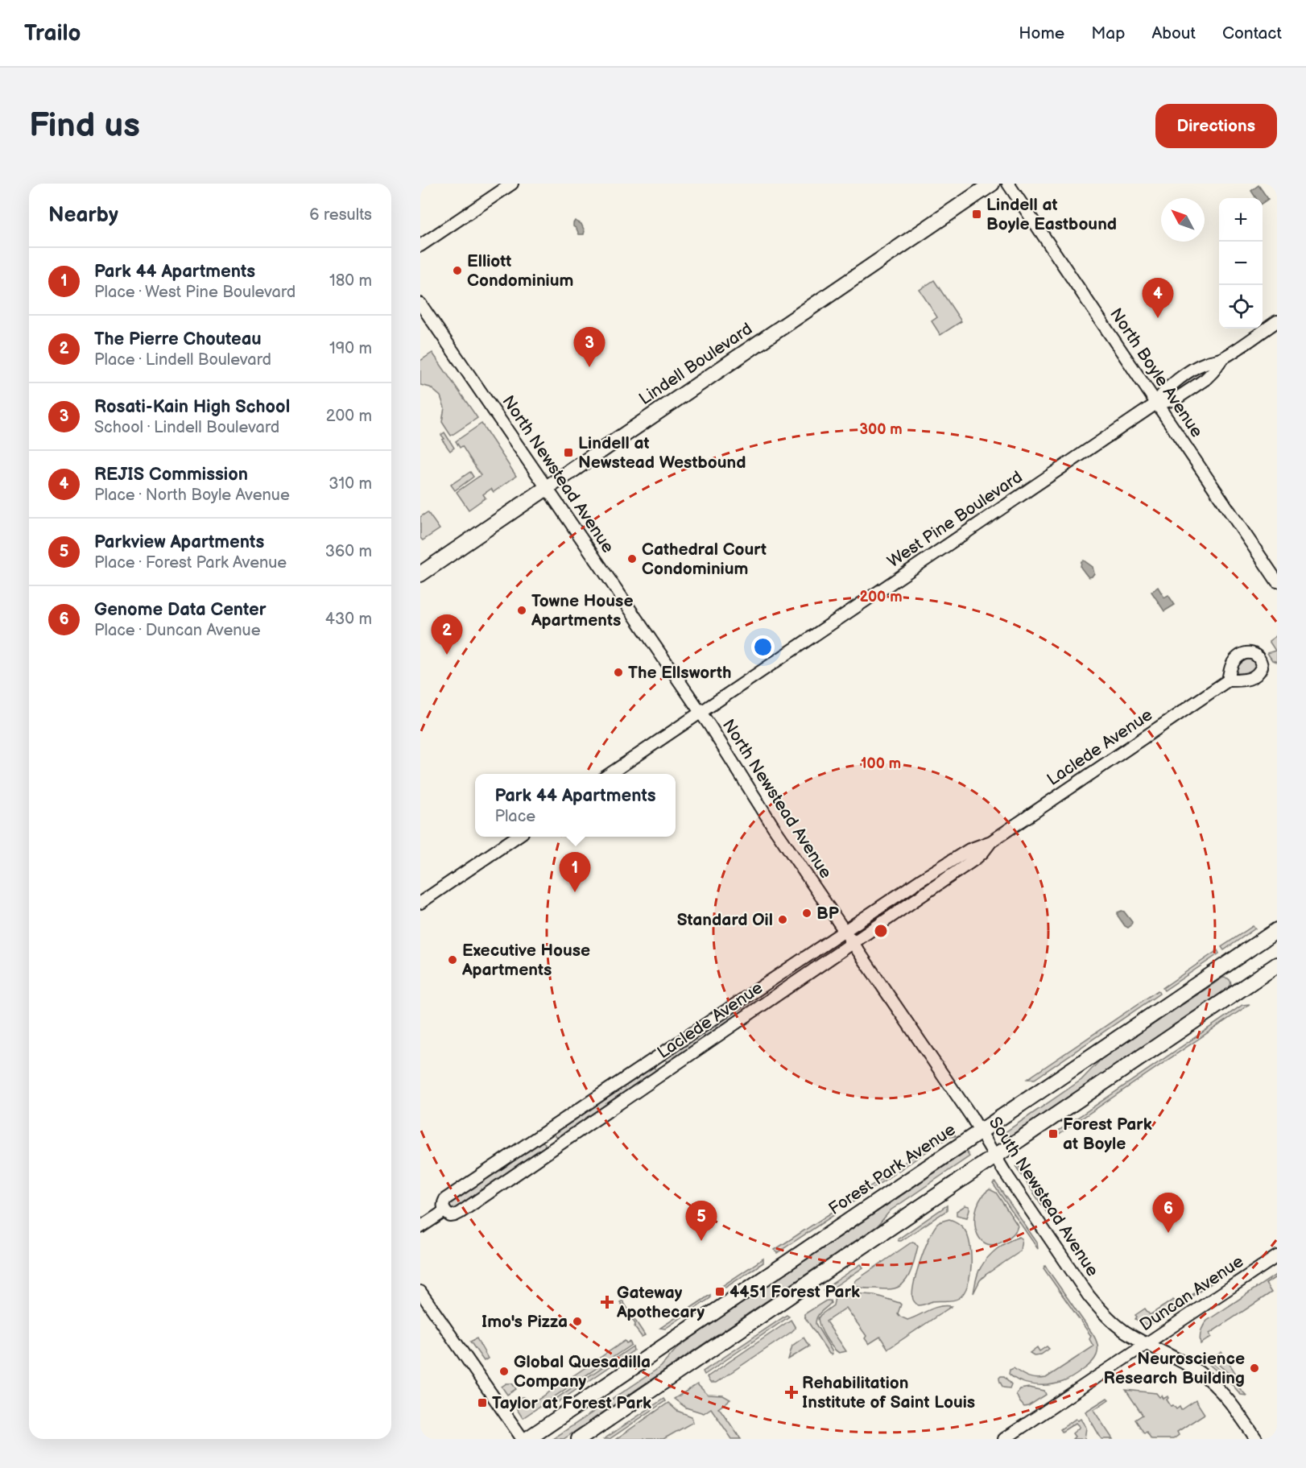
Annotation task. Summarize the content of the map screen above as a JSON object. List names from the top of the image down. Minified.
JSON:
{"streets":{"main road":["Lindell Boulevard","Forest Park Avenue"],"street":["North Boyle Avenue","North Newstead Avenue","West Pine Boulevard","Laclede Avenue","South Newstead Avenue","Duncan Avenue"]},"crossings":[["Lindell Boulevard","North Newstead Avenue"],["North Boyle Avenue","West Pine Boulevard"],["North Newstead Avenue","West Pine Boulevard"],["North Newstead Avenue","Laclede Avenue"],["North Newstead Avenue","South Newstead Avenue"],["Laclede Avenue","South Newstead Avenue"],["Forest Park Avenue","South Newstead Avenue"],["South Newstead Avenue","Duncan Avenue"]],"places":{"transit":["Lindell at Boyle Eastbound","Lindell at Newstead Westbound","Forest Park at Boyle","4451 Forest Park","Taylor at Forest Park"],"other":["Elliott Condominium","Cathedral Court Condominium","Towne House Apartments","The Ellsworth","BP","Standard Oil","Executive House Apartments","Imo's Pizza","Neuroscience Research Building","Global Quesadilla Company"],"health":["Gateway Apothecary","Rehabilitation Institute of Saint Louis"]},"north":"top left","page":{"header":"Trailo","nav":["Home","Map","About","Contact"],"buttons":"Directions","title":"Find us","heading":["Nearby","6 results"],"map_buttons":["+","−"],"list":[{"mark":"1","name":"Park 44 Apartments","note":"Place · West Pine Boulevard","value":"180 m"},{"mark":"2","name":"The Pierre Chouteau","note":"Place · Lindell Boulevard","value":"190 m"},{"mark":"3","name":"Rosati-Kain High School","note":"School · Lindell Boulevard","value":"200 m"},{"mark":"4","name":"REJIS Commission","note":"Place · North Boyle Avenue","value":"310 m"},{"mark":"5","name":"Parkview Apartments","note":"Place · Forest Park Avenue","value":"360 m"},{"mark":"6","name":"Genome Data Center","note":"Place · Duncan Avenue","value":"430 m"}],"pins":["4","3","2","1","6","5"],"popup":["Park 44 Apartments","Place"]},"rings":["300 m","200 m","100 m"]}
